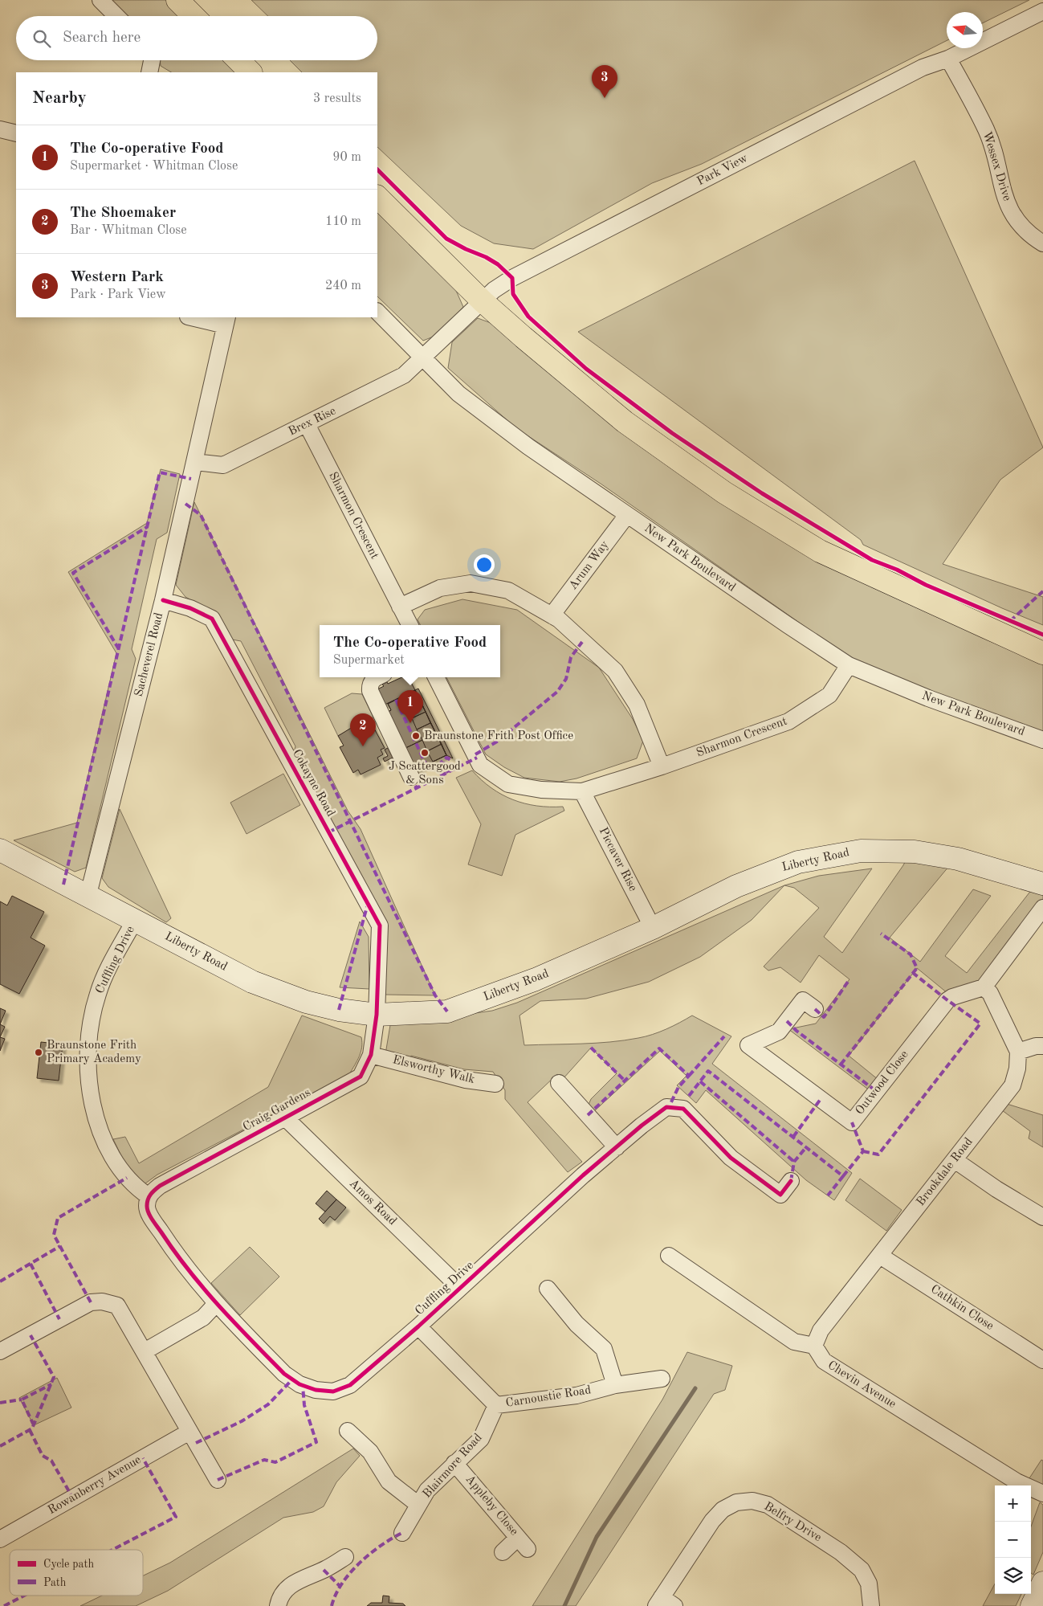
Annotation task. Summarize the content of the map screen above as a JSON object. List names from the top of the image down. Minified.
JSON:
{"streets":{"street":["Wessex Drive","Park View","Brex Rise","Sharmon Crescent","New Park Boulevard","Arum Way","Sacheverel Road","Cokayne Road","Piccaver Rise","Liberty Road","Cuffling Drive","Elsworthy Walk","Outwood Close","Craig Gardens","Brookdale Road","Amos Road","Cathkin Close","Chevin Avenue","Carnoustie Road","Blairmore Road","Rowanberry Avenue","Appleby Close","Belfry Drive"]},"crossings":[["Wessex Drive","Park View"],["Park View","Brex Rise"],["Park View","New Park Boulevard"],["Brex Rise","Sharmon Crescent"],["Brex Rise","New Park Boulevard"],["Brex Rise","Sacheverel Road"],["Sharmon Crescent","New Park Boulevard"],["Sharmon Crescent","Piccaver Rise"],["New Park Boulevard","Arum Way"],["Sacheverel Road","Cokayne Road"],["Sacheverel Road","Liberty Road"],["Cokayne Road","Liberty Road"],["Cokayne Road","Craig Gardens"],["Piccaver Rise","Liberty Road"],["Liberty Road","Cuffling Drive"],["Liberty Road","Craig Gardens"],["Cuffling Drive","Craig Gardens"],["Cuffling Drive","Amos Road"],["Cuffling Drive","Carnoustie Road"],["Elsworthy Walk","Craig Gardens"],["Craig Gardens","Amos Road"],["Brookdale Road","Cathkin Close"],["Brookdale Road","Chevin Avenue"],["Carnoustie Road","Blairmore Road"],["Blairmore Road","Appleby Close"]],"places":["Braunstone Frith Post Office","J Scattergood & Sons","Braunstone Frith Primary Academy"],"legend":["Cycle path","Path"],"north":"left","page":{"search":"Search here","pins":["3","1","2"],"heading":["Nearby","3 results"],"list":[{"mark":"1","name":"The Co-operative Food","note":"Supermarket · Whitman Close","value":"90 m"},{"mark":"2","name":"The Shoemaker","note":"Bar · Whitman Close","value":"110 m"},{"mark":"3","name":"Western Park","note":"Park · Park View","value":"240 m"}],"popup":["The Co-operative Food","Supermarket"],"map_buttons":["+","−"]}}
